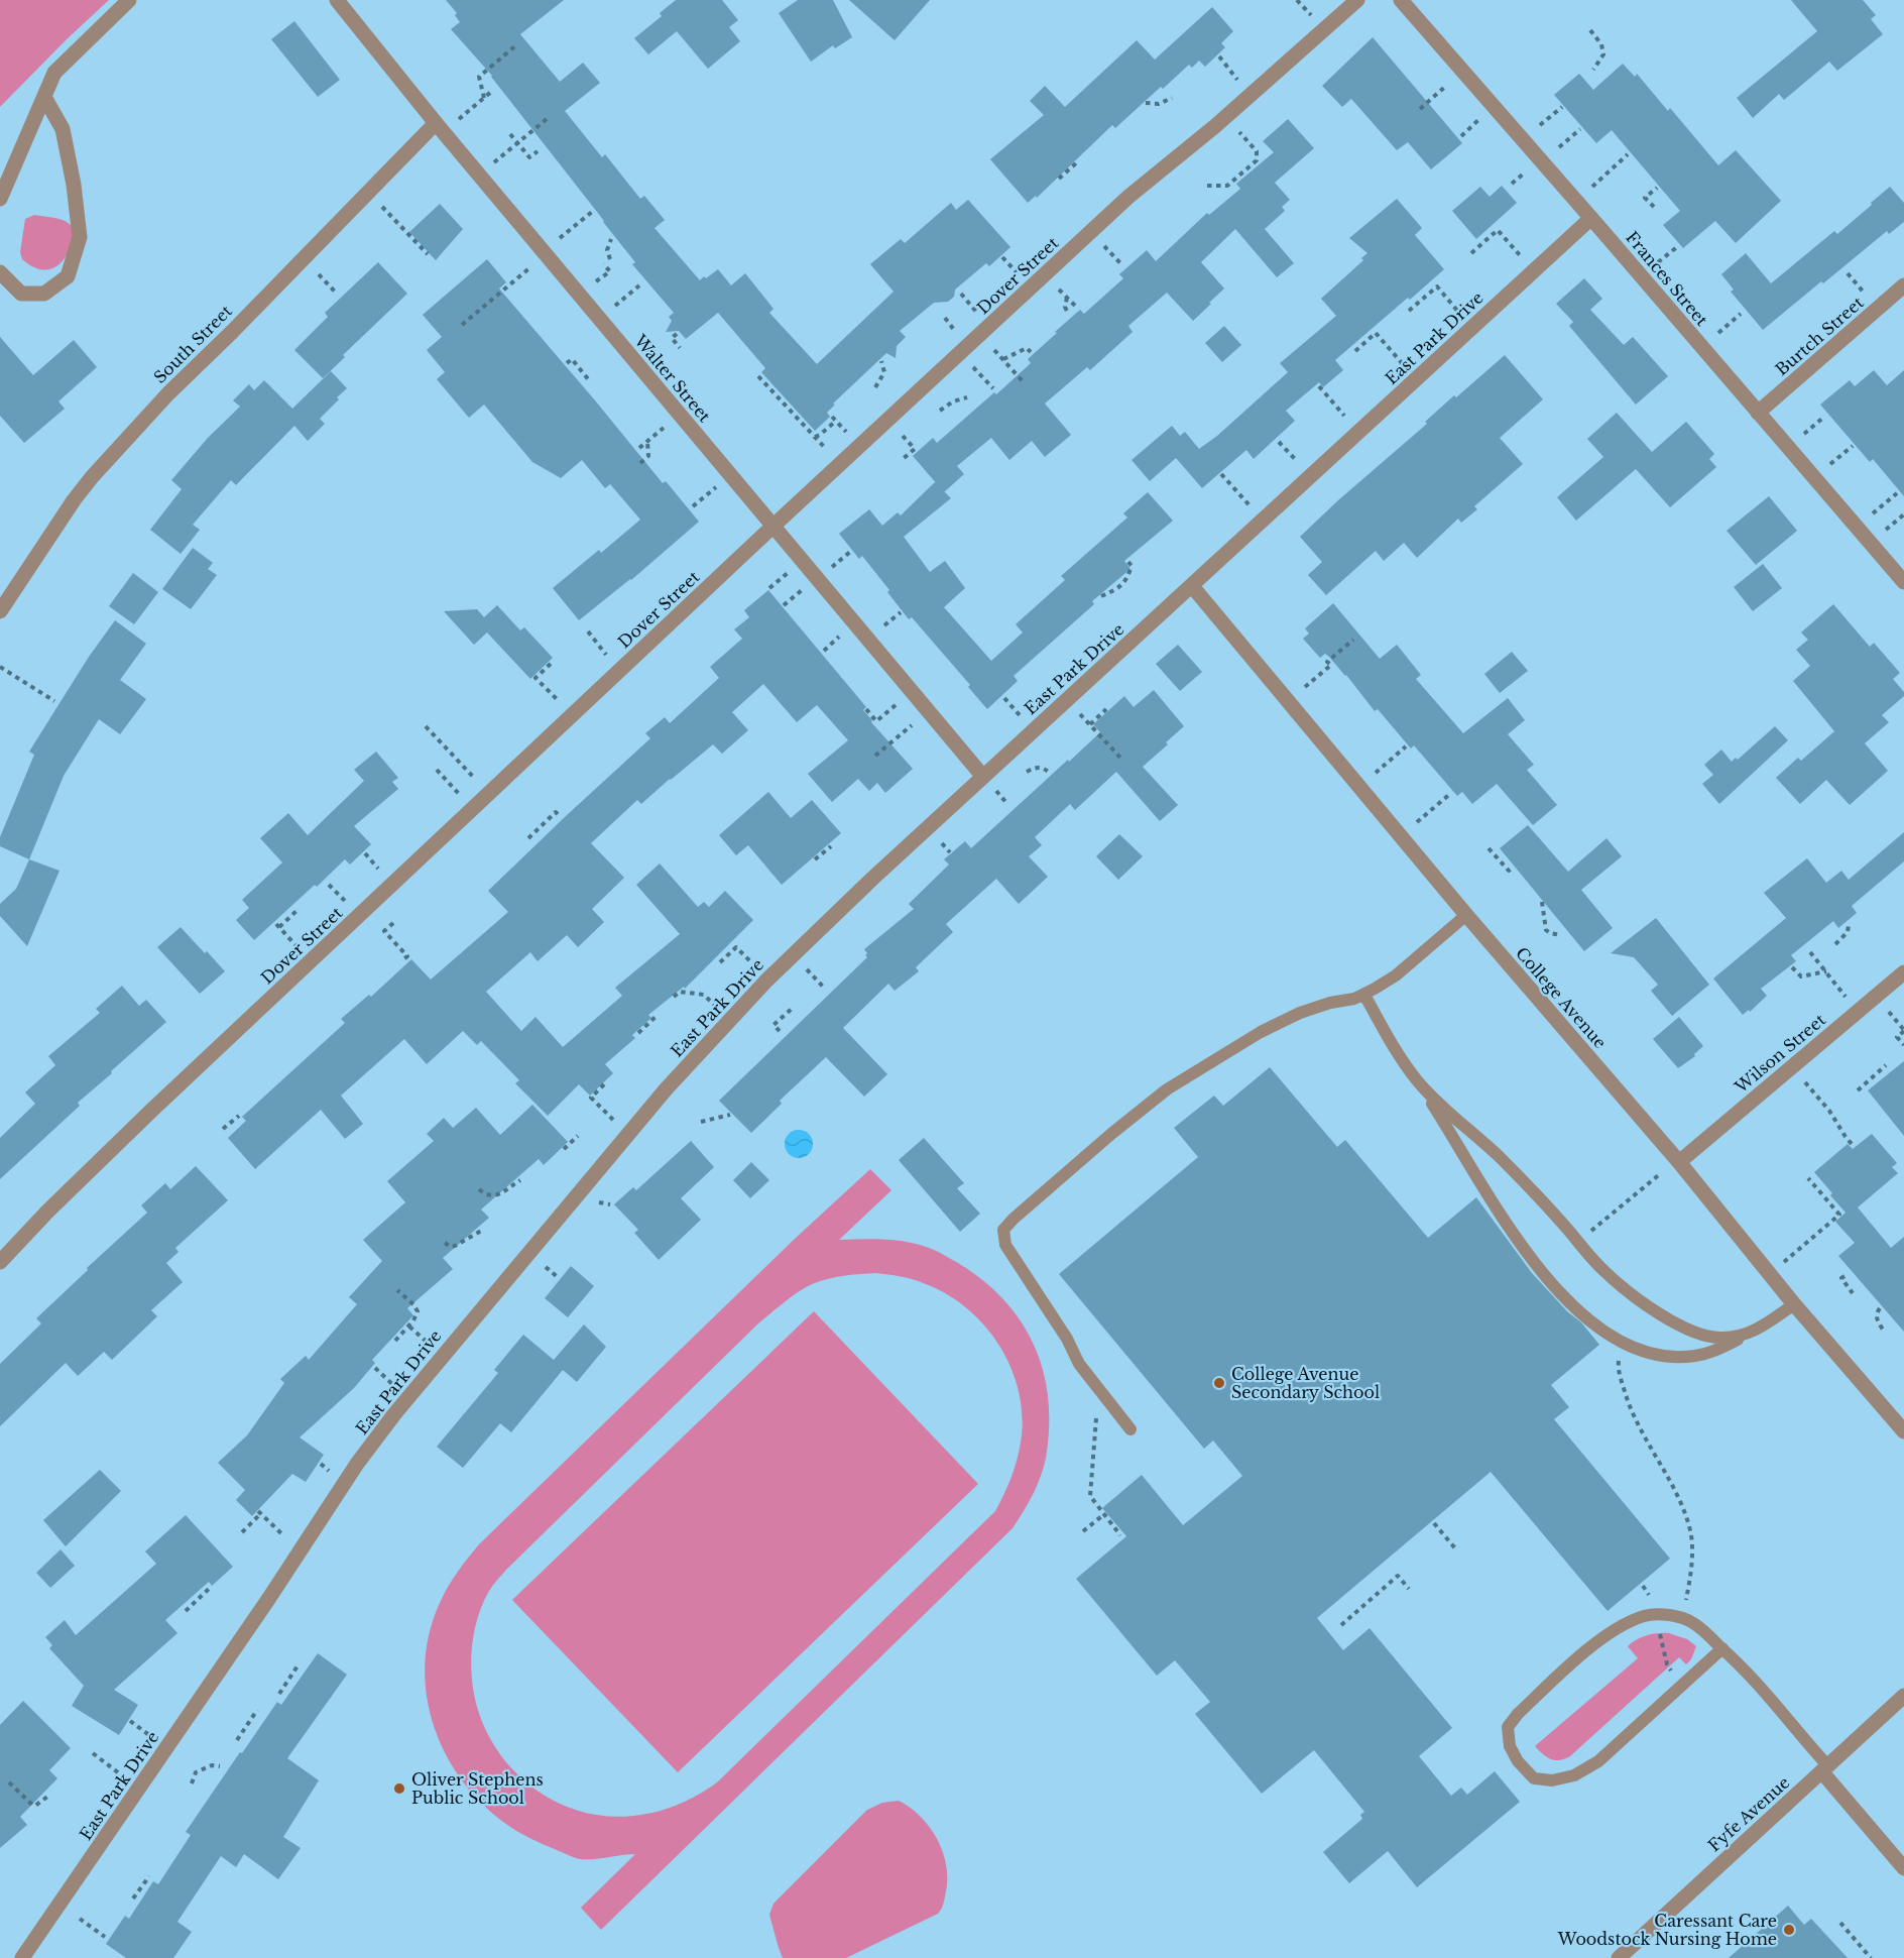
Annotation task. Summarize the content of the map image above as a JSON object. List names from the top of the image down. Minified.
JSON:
{"streets":{"street":["Dover Street","Frances Street","Burtch Street","East Park Drive","South Street","Walter Street","College Avenue","Wilson Street","Fyfe Avenue"]},"crossings":[["Dover Street","Walter Street"],["Frances Street","Burtch Street"],["Frances Street","East Park Drive"],["East Park Drive","Walter Street"],["East Park Drive","College Avenue"],["South Street","Walter Street"],["College Avenue","Wilson Street"]],"places":["College Avenue Secondary School","Oliver Stephens Public School","Caressant Care Woodstock Nursing Home"]}
